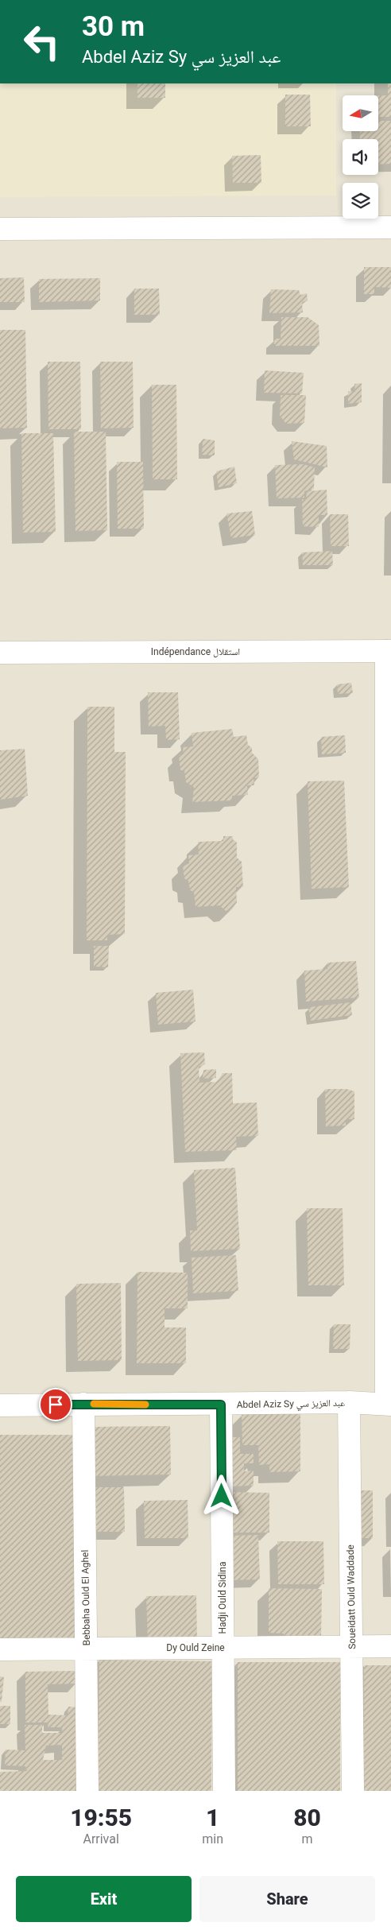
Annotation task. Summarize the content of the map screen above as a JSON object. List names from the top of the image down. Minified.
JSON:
{"streets":{"street":["Indépendance استقلال","Abdel Aziz Sy عبد العزيز سي","Soueidatt Ould Waddade","Bebbaha Ould El Aghel","Hadji Ould Sidina","Dy Ould Zeine"]},"crossings":[["Abdel Aziz Sy عبد العزيز سي","Soueidatt Ould Waddade"],["Abdel Aziz Sy عبد العزيز سي","Bebbaha Ould El Aghel"],["Abdel Aziz Sy عبد العزيز سي","Hadji Ould Sidina"],["Soueidatt Ould Waddade","Dy Ould Zeine"],["Bebbaha Ould El Aghel","Dy Ould Zeine"],["Hadji Ould Sidina","Dy Ould Zeine"]],"north":"left","page":{"turn":["30 m","Abdel Aziz Sy عبد العزيز سي"],"eta":["19:55","Arrival","1","min","80","m"],"buttons":["Exit","Share"]}}
